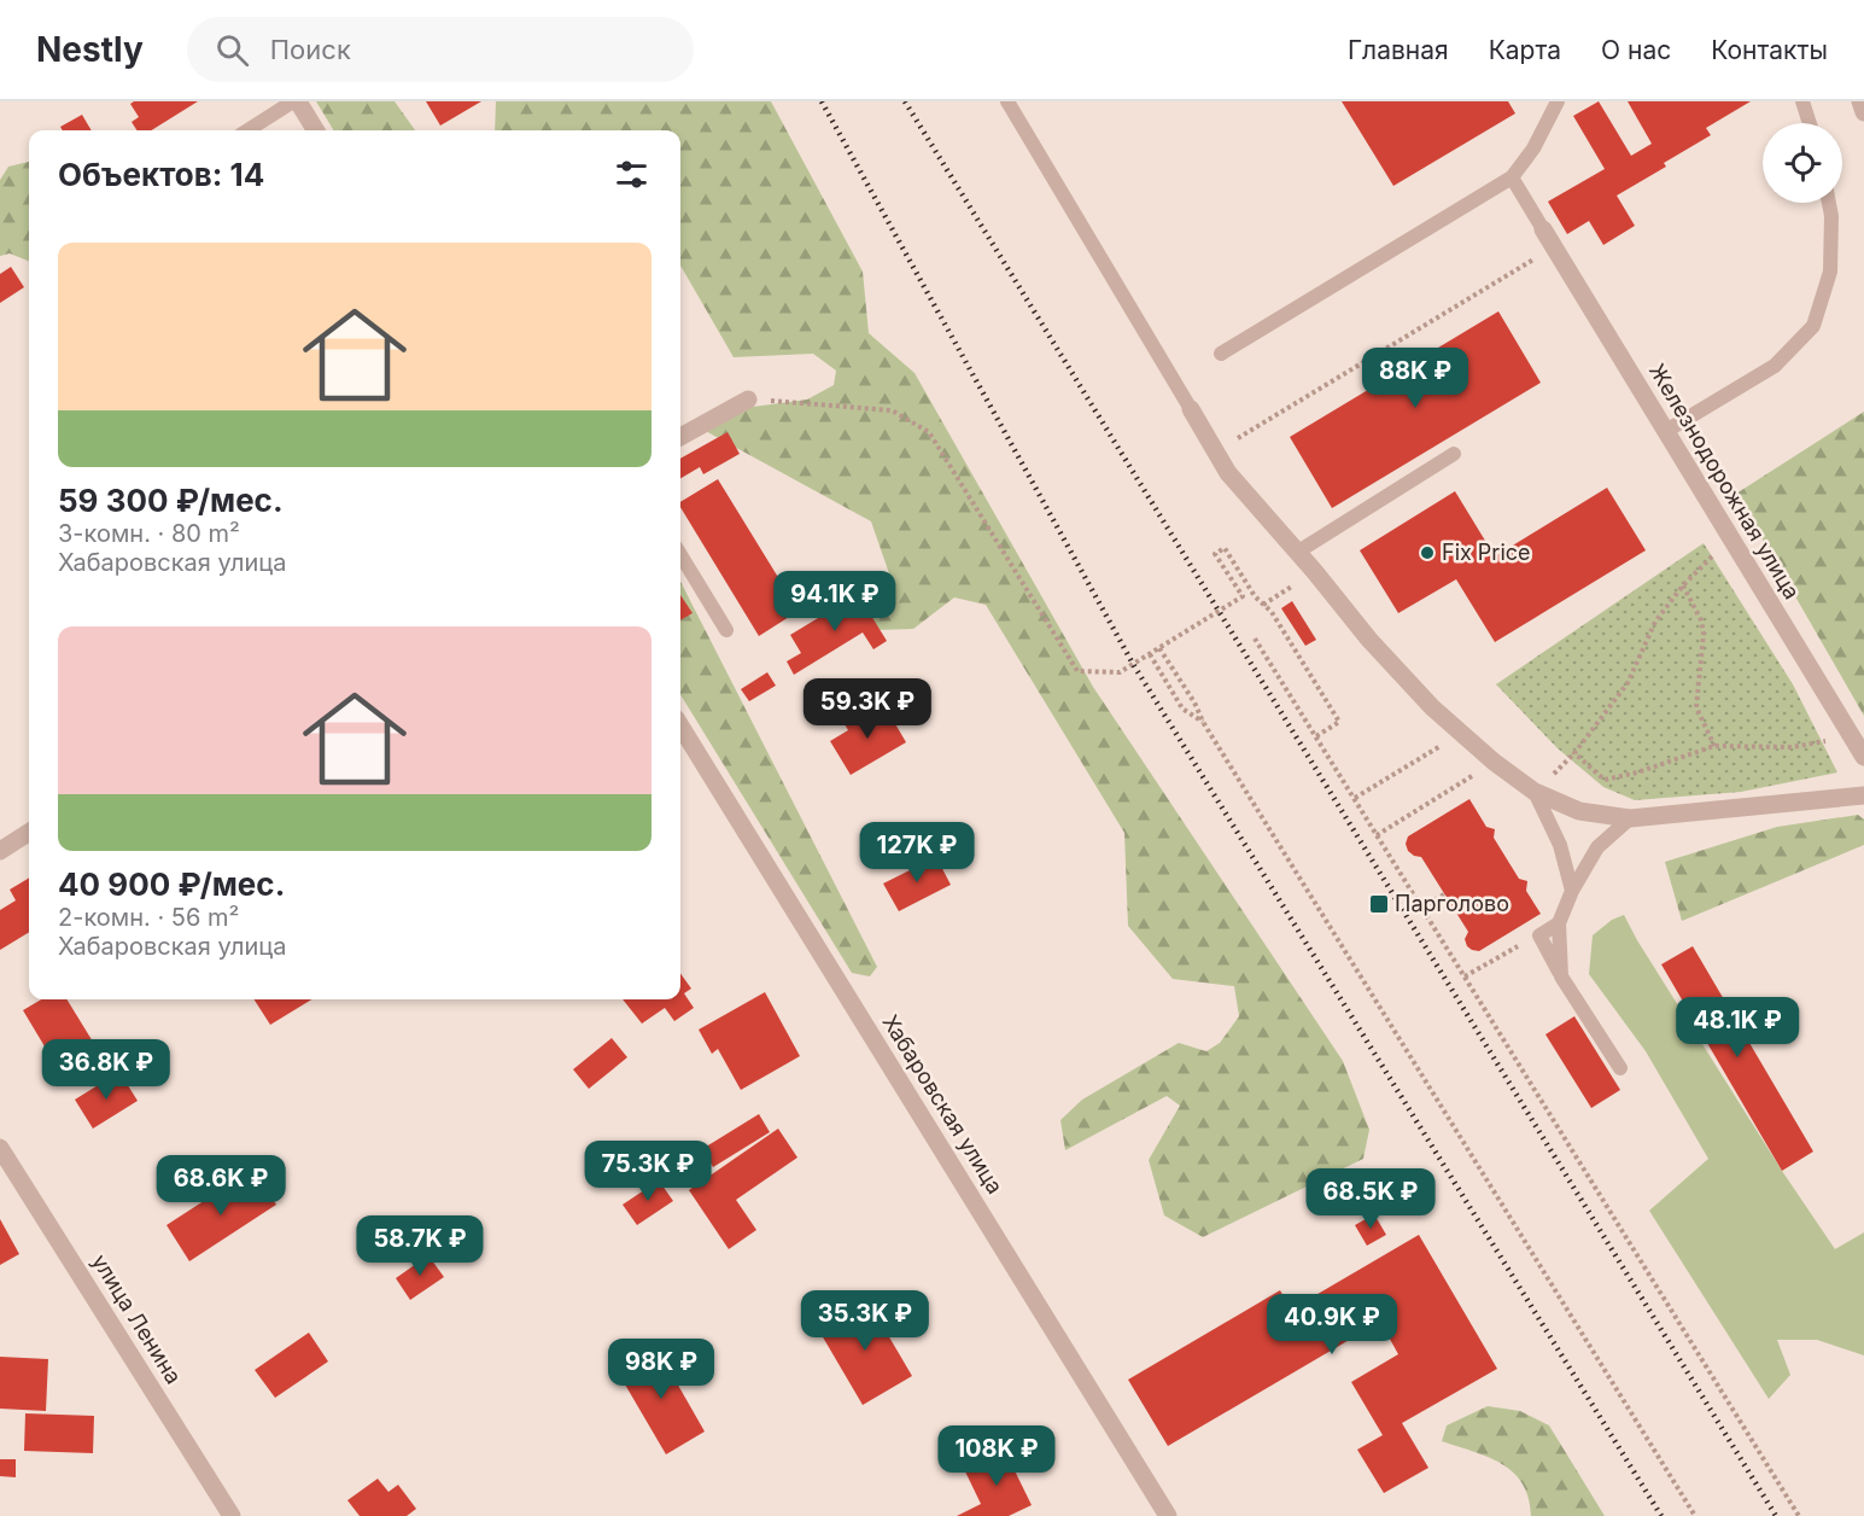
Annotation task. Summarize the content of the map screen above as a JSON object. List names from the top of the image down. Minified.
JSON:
{"streets":{"street":["Железнодорожная улица","Хабаровская улица","улица Ленина"]},"places":{"other":["Fix Price"],"transit":["Парголово"]},"page":{"header":"Nestly","search":"Поиск","nav":["Главная","Карта","О нас","Контакты"],"heading":"Объектов: 14","list":[{"name":"59 300 ₽/мес.","note":"3-комн. · 80 m² · Хабаровская улица"},{"name":"40 900 ₽/мес.","note":"2-комн. · 56 m² · Хабаровская улица"}],"price":["88K ₽","94.1K ₽","59.3K ₽","127K ₽","48.1K ₽","36.8K ₽","75.3K ₽","68.6K ₽","68.5K ₽","58.7K ₽","35.3K ₽","40.9K ₽","98K ₽","108K ₽"]}}
